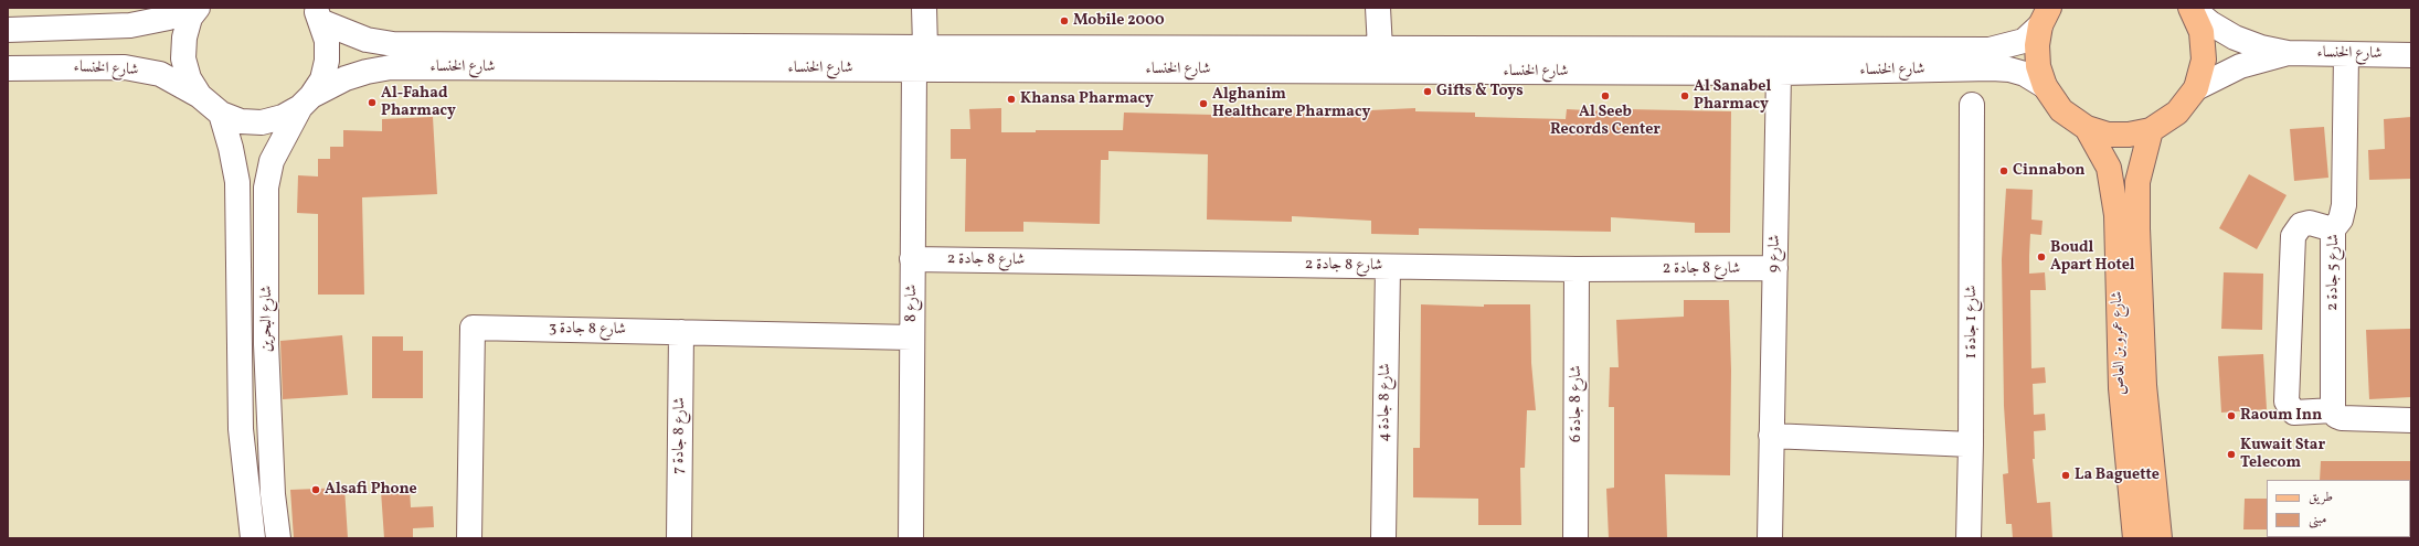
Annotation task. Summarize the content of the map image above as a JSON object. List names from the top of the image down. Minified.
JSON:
{"streets":{"main road":["شارع عمرو بن العاص"],"street":["شارع الخنساء","شارع 9","شارع 8 جادة 2","شارع 5 جادة 2","شارع 8","شارع البحرين","شارع 1 جادة 1","شارع 8 جادة 3","شارع 8 جادة 4","شارع 8 جادة 6","شارع 8 جادة 7"]},"crossings":[["شارع الخنساء","شارع 9"],["شارع الخنساء","شارع 5 جادة 2"],["شارع الخنساء","شارع 8"],["شارع الخنساء","شارع البحرين"],["شارع 9","شارع 8 جادة 2"],["شارع 8 جادة 2","شارع 8"],["شارع 8 جادة 2","شارع 8 جادة 4"],["شارع 8 جادة 2","شارع 8 جادة 6"],["شارع 8","شارع 8 جادة 3"],["شارع 8 جادة 3","شارع 8 جادة 7"]],"places":["Mobile 2000","Gifts & Toys","Al Seeb Records Center","Al Sanabel Pharmacy","Khansa Pharmacy","Al-Fahad Pharmacy","Alghanim Healthcare Pharmacy","Cinnabon","Boudl Apart Hotel","Raoum Inn","Kuwait Star Telecom","La Baguette","Alsafi Phone"],"legend":["طريق","مبنى"]}
